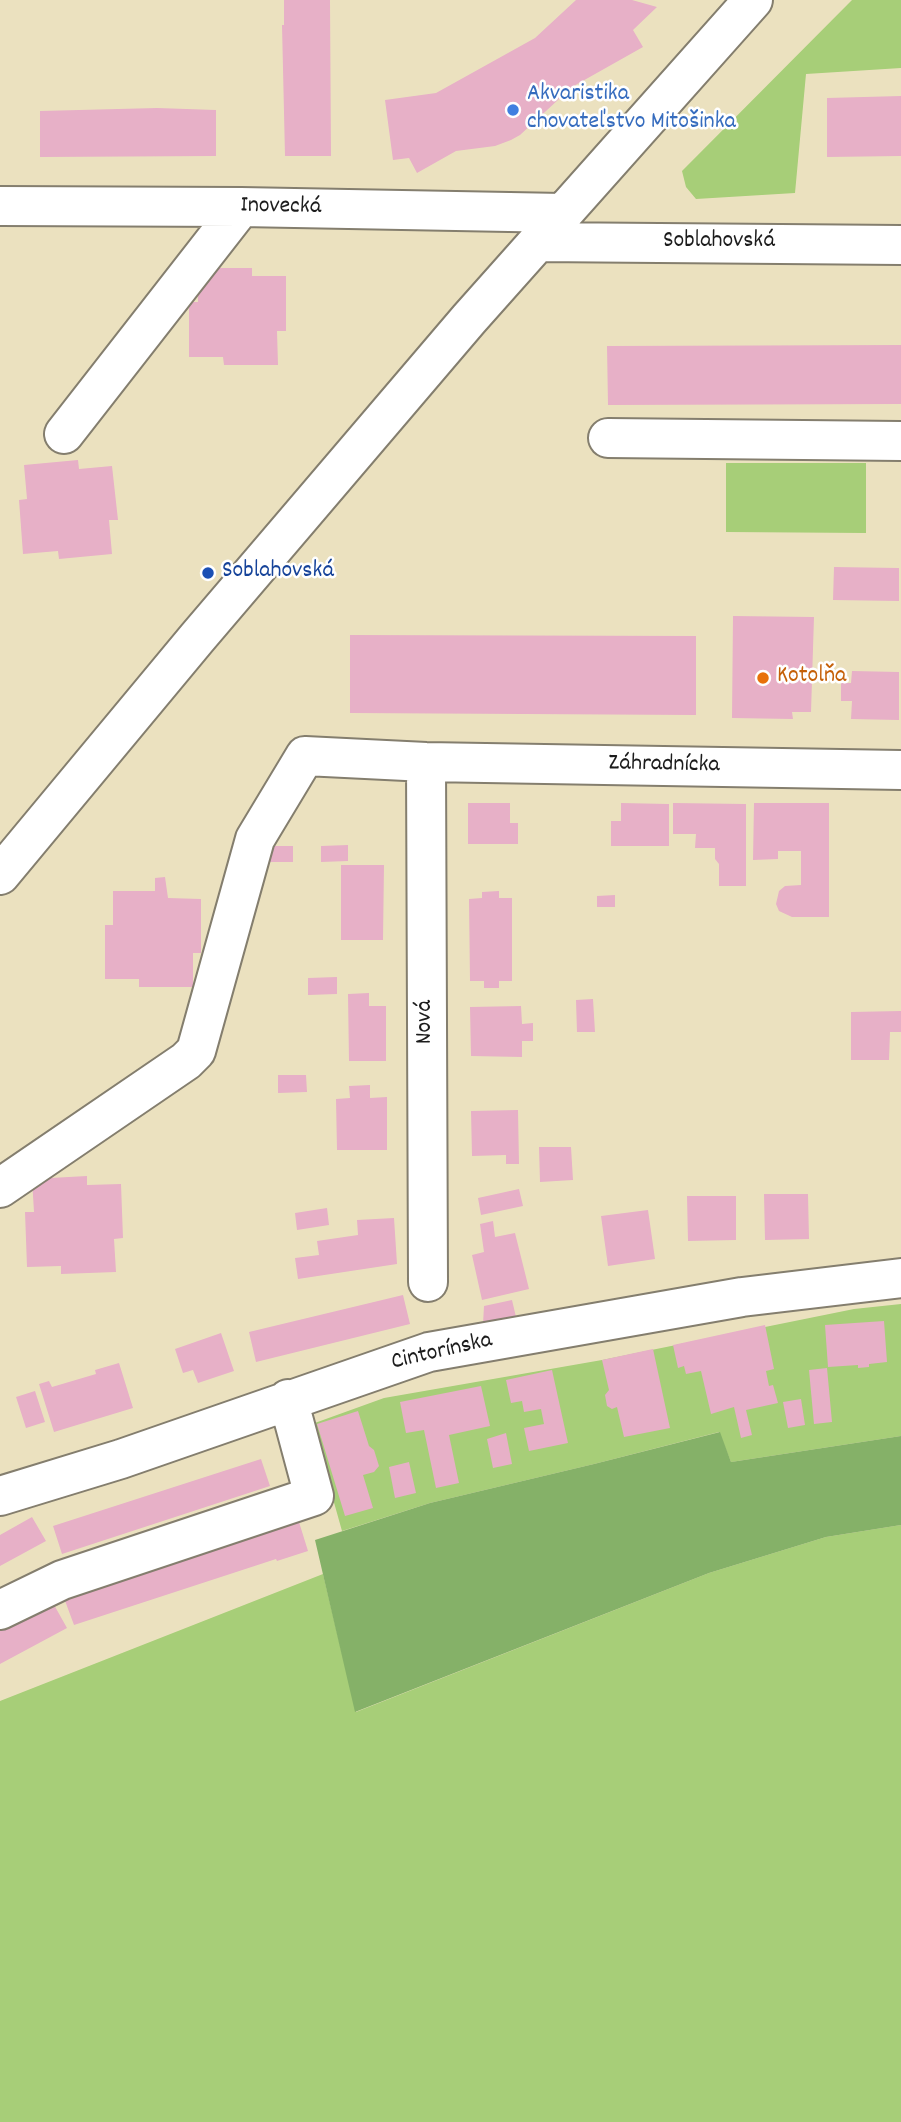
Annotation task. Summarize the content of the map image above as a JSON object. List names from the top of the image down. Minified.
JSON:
{"streets":{"street":["Inovecká","Soblahovská","Záhradnícka","Nová","Cintorínska"]},"crossings":[["Záhradnícka","Nová"]],"places":["Akvaristika chovateľstvo Mitošinka","Soblahovská","Kotolňa"]}
